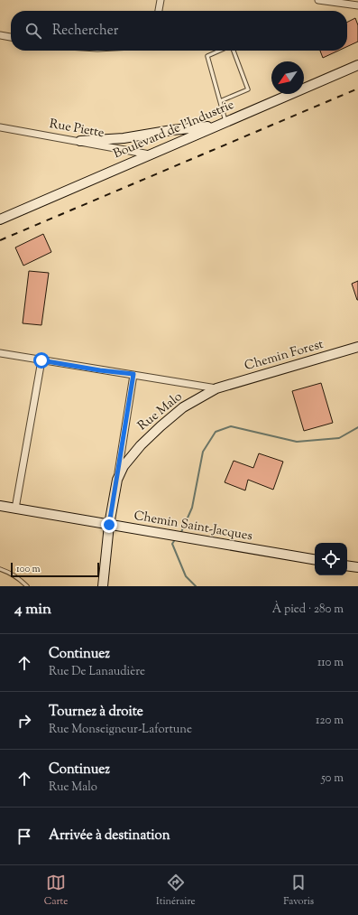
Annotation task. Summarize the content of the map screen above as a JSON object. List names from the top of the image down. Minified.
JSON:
{"streets":{"street":["Rue Piette","Boulevard de l'Industrie","Chemin Forest","Rue Malo","Chemin Saint-Jacques"]},"crossings":[["Rue Piette","Boulevard de l'Industrie"],["Chemin Forest","Rue Malo"],["Rue Malo","Chemin Saint-Jacques"]],"scale_bar":"100 m","north":"bottom left","page":{"search":"Rechercher","scale":"100 m","heading":["4 min","À pied · 280 m"],"list":[["Continuez","Rue De Lanaudière","110 m"],["Tournez à droite","Rue Monseigneur-Lafortune","120 m"],["Continuez","Rue Malo","50 m"],"Arrivée à destination"],"nav":["Carte","Itinéraire","Favoris"]}}
